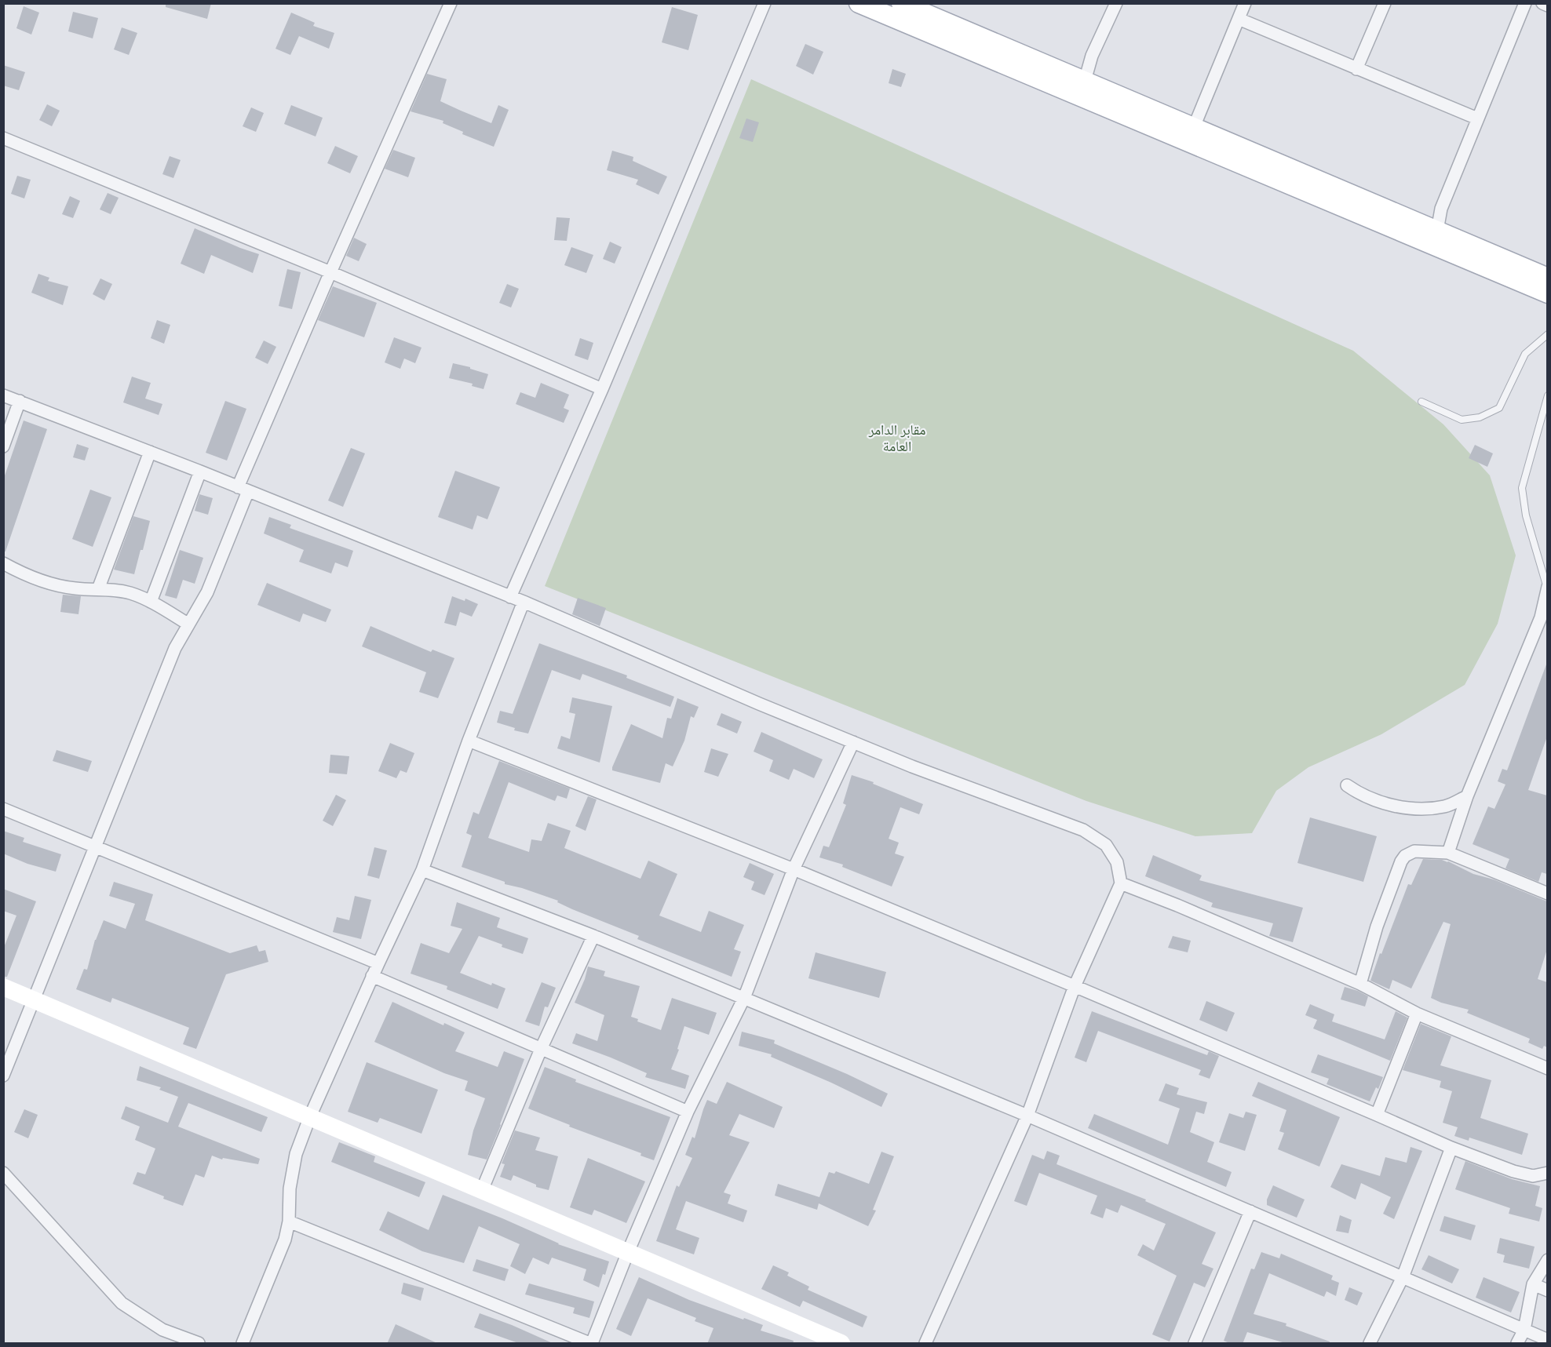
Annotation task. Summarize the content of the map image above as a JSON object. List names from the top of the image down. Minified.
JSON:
{"parks":["مقابر الدامر العامة"]}
